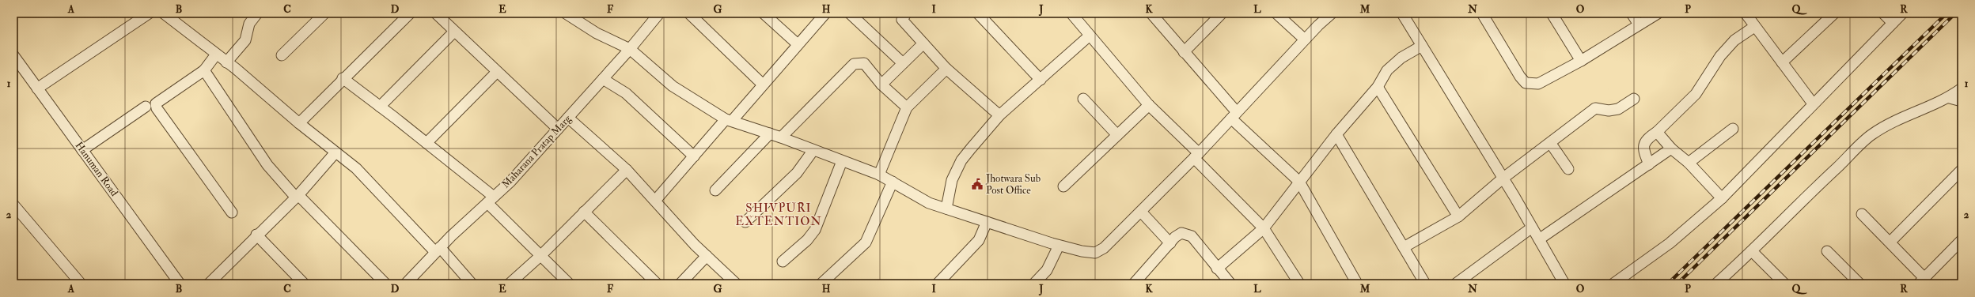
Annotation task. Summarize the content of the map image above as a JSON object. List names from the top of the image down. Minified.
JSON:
{"streets":{"street":["Maharana Pratap Marg","Hanuman Road"]},"districts":["SHIVPURI EXTENTION"],"places":{"public building":["Jhotwara Sub Post Office"]},"grid":{"columns":["A","B","C","D","E","F","G","H","I","J","K","L","M","N","O","P","Q","R"],"rows":["1","2"]}}
